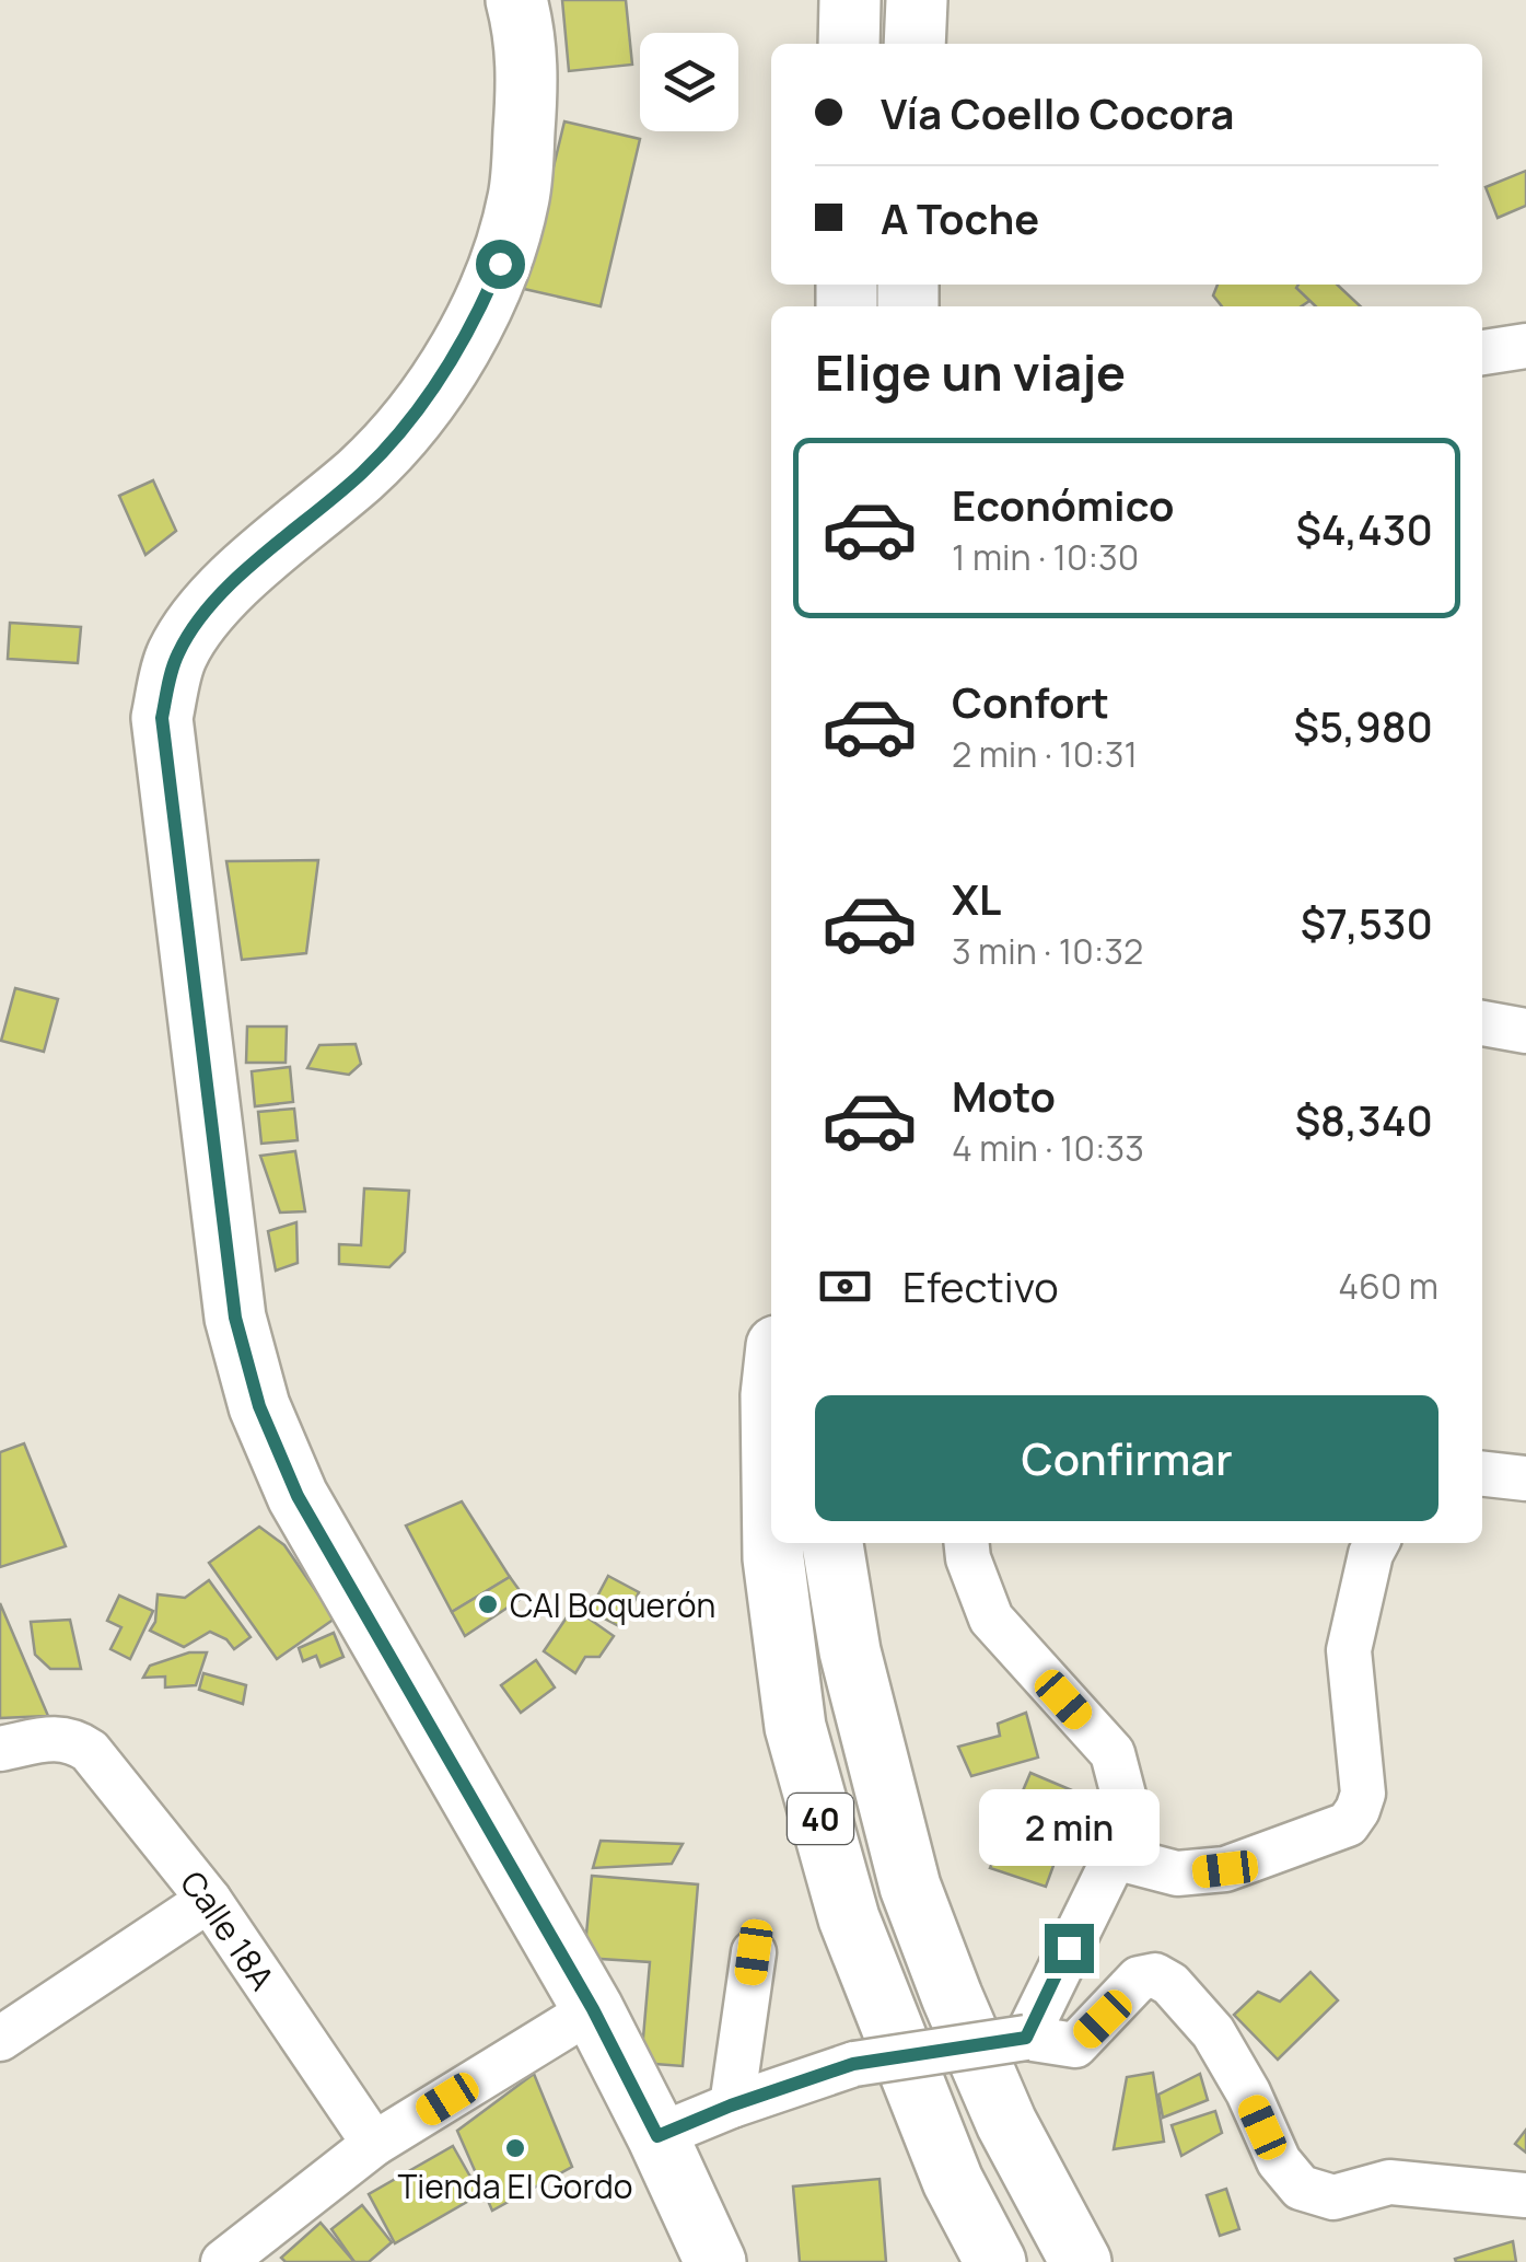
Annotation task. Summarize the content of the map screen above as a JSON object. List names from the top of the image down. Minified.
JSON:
{"streets":{"main road":["40"],"street":["Calle 18A"]},"places":["CAI Boquerón","Tienda El Gordo"],"page":{"banner":["Vía Coello Cocora","A Toche"],"heading":"Elige un viaje","list":[{"name":"Económico","note":"1 min · 10:30","value":"$4,430"},{"name":"Confort","note":"2 min · 10:31","value":"$5,980"},{"name":"XL","note":"3 min · 10:32","value":"$7,530"},{"name":"Moto","note":"4 min · 10:33","value":"$8,340"}],"pay":["Efectivo","460 m"],"buttons":"Confirmar","bubble":"2 min"}}
